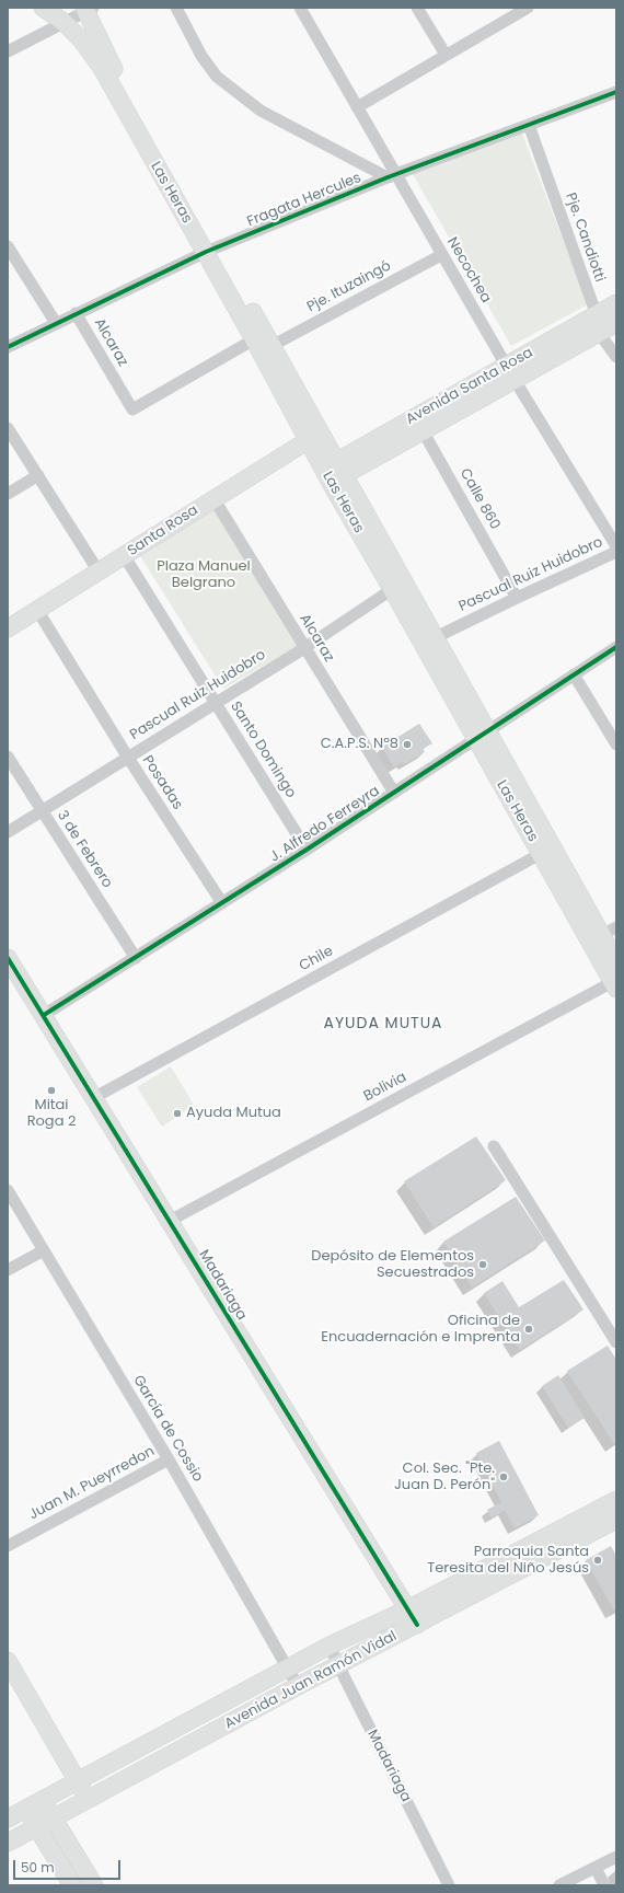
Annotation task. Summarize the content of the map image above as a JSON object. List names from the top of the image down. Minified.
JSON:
{"streets":{"main road":["Las Heras","Avenida Santa Rosa","Santa Rosa","Madariaga","Avenida Juan Ramón Vidal"],"street":["Fragata Hercules","Pje. Candiotti","Necochea","Pje. Ituzaingó","Alcaraz","Calle 860","Pascual Ruiz Huidobro","Santo Domingo","Posadas","J. Alfredo Ferreyra","3 de Febrero","Chile","Bolivia","García de Cossio","Juan M. Pueyrredon"]},"crossings":[["Las Heras","Fragata Hercules"],["Las Heras","Pje. Ituzaingó"],["Las Heras","Alcaraz"],["Las Heras","Avenida Santa Rosa"],["Las Heras","Santa Rosa"],["Las Heras","Pascual Ruiz Huidobro"],["Las Heras","J. Alfredo Ferreyra"],["Las Heras","Chile"],["Las Heras","Bolivia"],["Fragata Hercules","Pje. Candiotti"],["Fragata Hercules","Necochea"],["Fragata Hercules","Alcaraz"],["Pje. Candiotti","Avenida Santa Rosa"],["Necochea","Pje. Ituzaingó"],["Necochea","Avenida Santa Rosa"],["Alcaraz","Santa Rosa"],["Alcaraz","Pascual Ruiz Huidobro"],["Alcaraz","J. Alfredo Ferreyra"],["Avenida Santa Rosa","Calle 860"],["Calle 860","Pascual Ruiz Huidobro"],["Santa Rosa","Santo Domingo"],["Santa Rosa","Posadas"],["Pascual Ruiz Huidobro","Santo Domingo"],["Pascual Ruiz Huidobro","Posadas"],["Pascual Ruiz Huidobro","3 de Febrero"],["Santo Domingo","J. Alfredo Ferreyra"],["Posadas","J. Alfredo Ferreyra"],["J. Alfredo Ferreyra","3 de Febrero"],["J. Alfredo Ferreyra","Madariaga"],["Chile","Madariaga"],["Bolivia","Madariaga"],["Madariaga","Avenida Juan Ramón Vidal"],["García de Cossio","Juan M. Pueyrredon"],["García de Cossio","Avenida Juan Ramón Vidal"]],"districts":["AYUDA MUTUA"],"parks":["Plaza Manuel Belgrano"],"places":["C.A.P.S. Nº8","Mitai Roga 2","Ayuda Mutua","Depósito de Elementos Secuestrados","Oficina de Encuadernación e Imprenta","Col. Sec. \"Pte. Juan D. Perón\"","Parroquia Santa Teresita del Niño Jesús"],"scale_bar":"50 m"}
